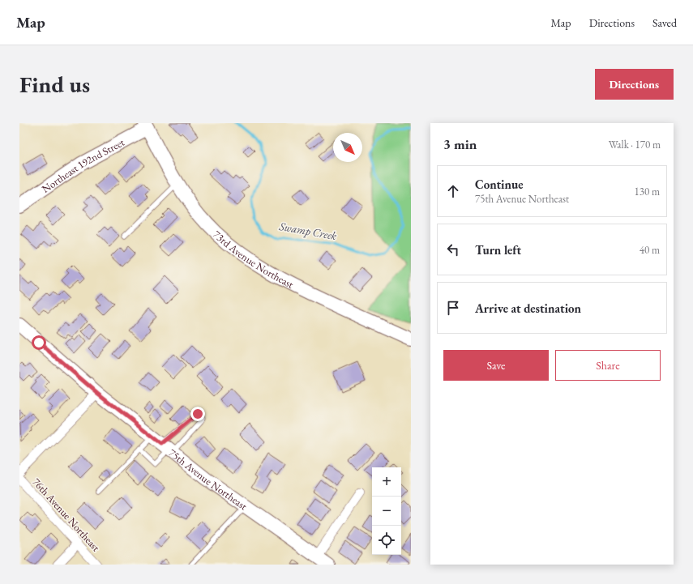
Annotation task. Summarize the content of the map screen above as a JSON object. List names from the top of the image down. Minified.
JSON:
{"streets":{"street":["Northeast 192nd Street","73rd Avenue Northeast","75th Avenue Northeast","76th Avenue Northeast"]},"crossings":[["Northeast 192nd Street","73rd Avenue Northeast"]],"water":["Swamp Creek"],"north":"bottom right","page":{"header":"Map","nav":["Map","Directions","Saved"],"buttons":["Directions",["Save","Share"]],"title":"Find us","heading":["3 min","Walk · 170 m"],"list":[["Continue","75th Avenue Northeast","130 m"],["Turn left","40 m"],"Arrive at destination"],"map_buttons":["+","−"]}}
